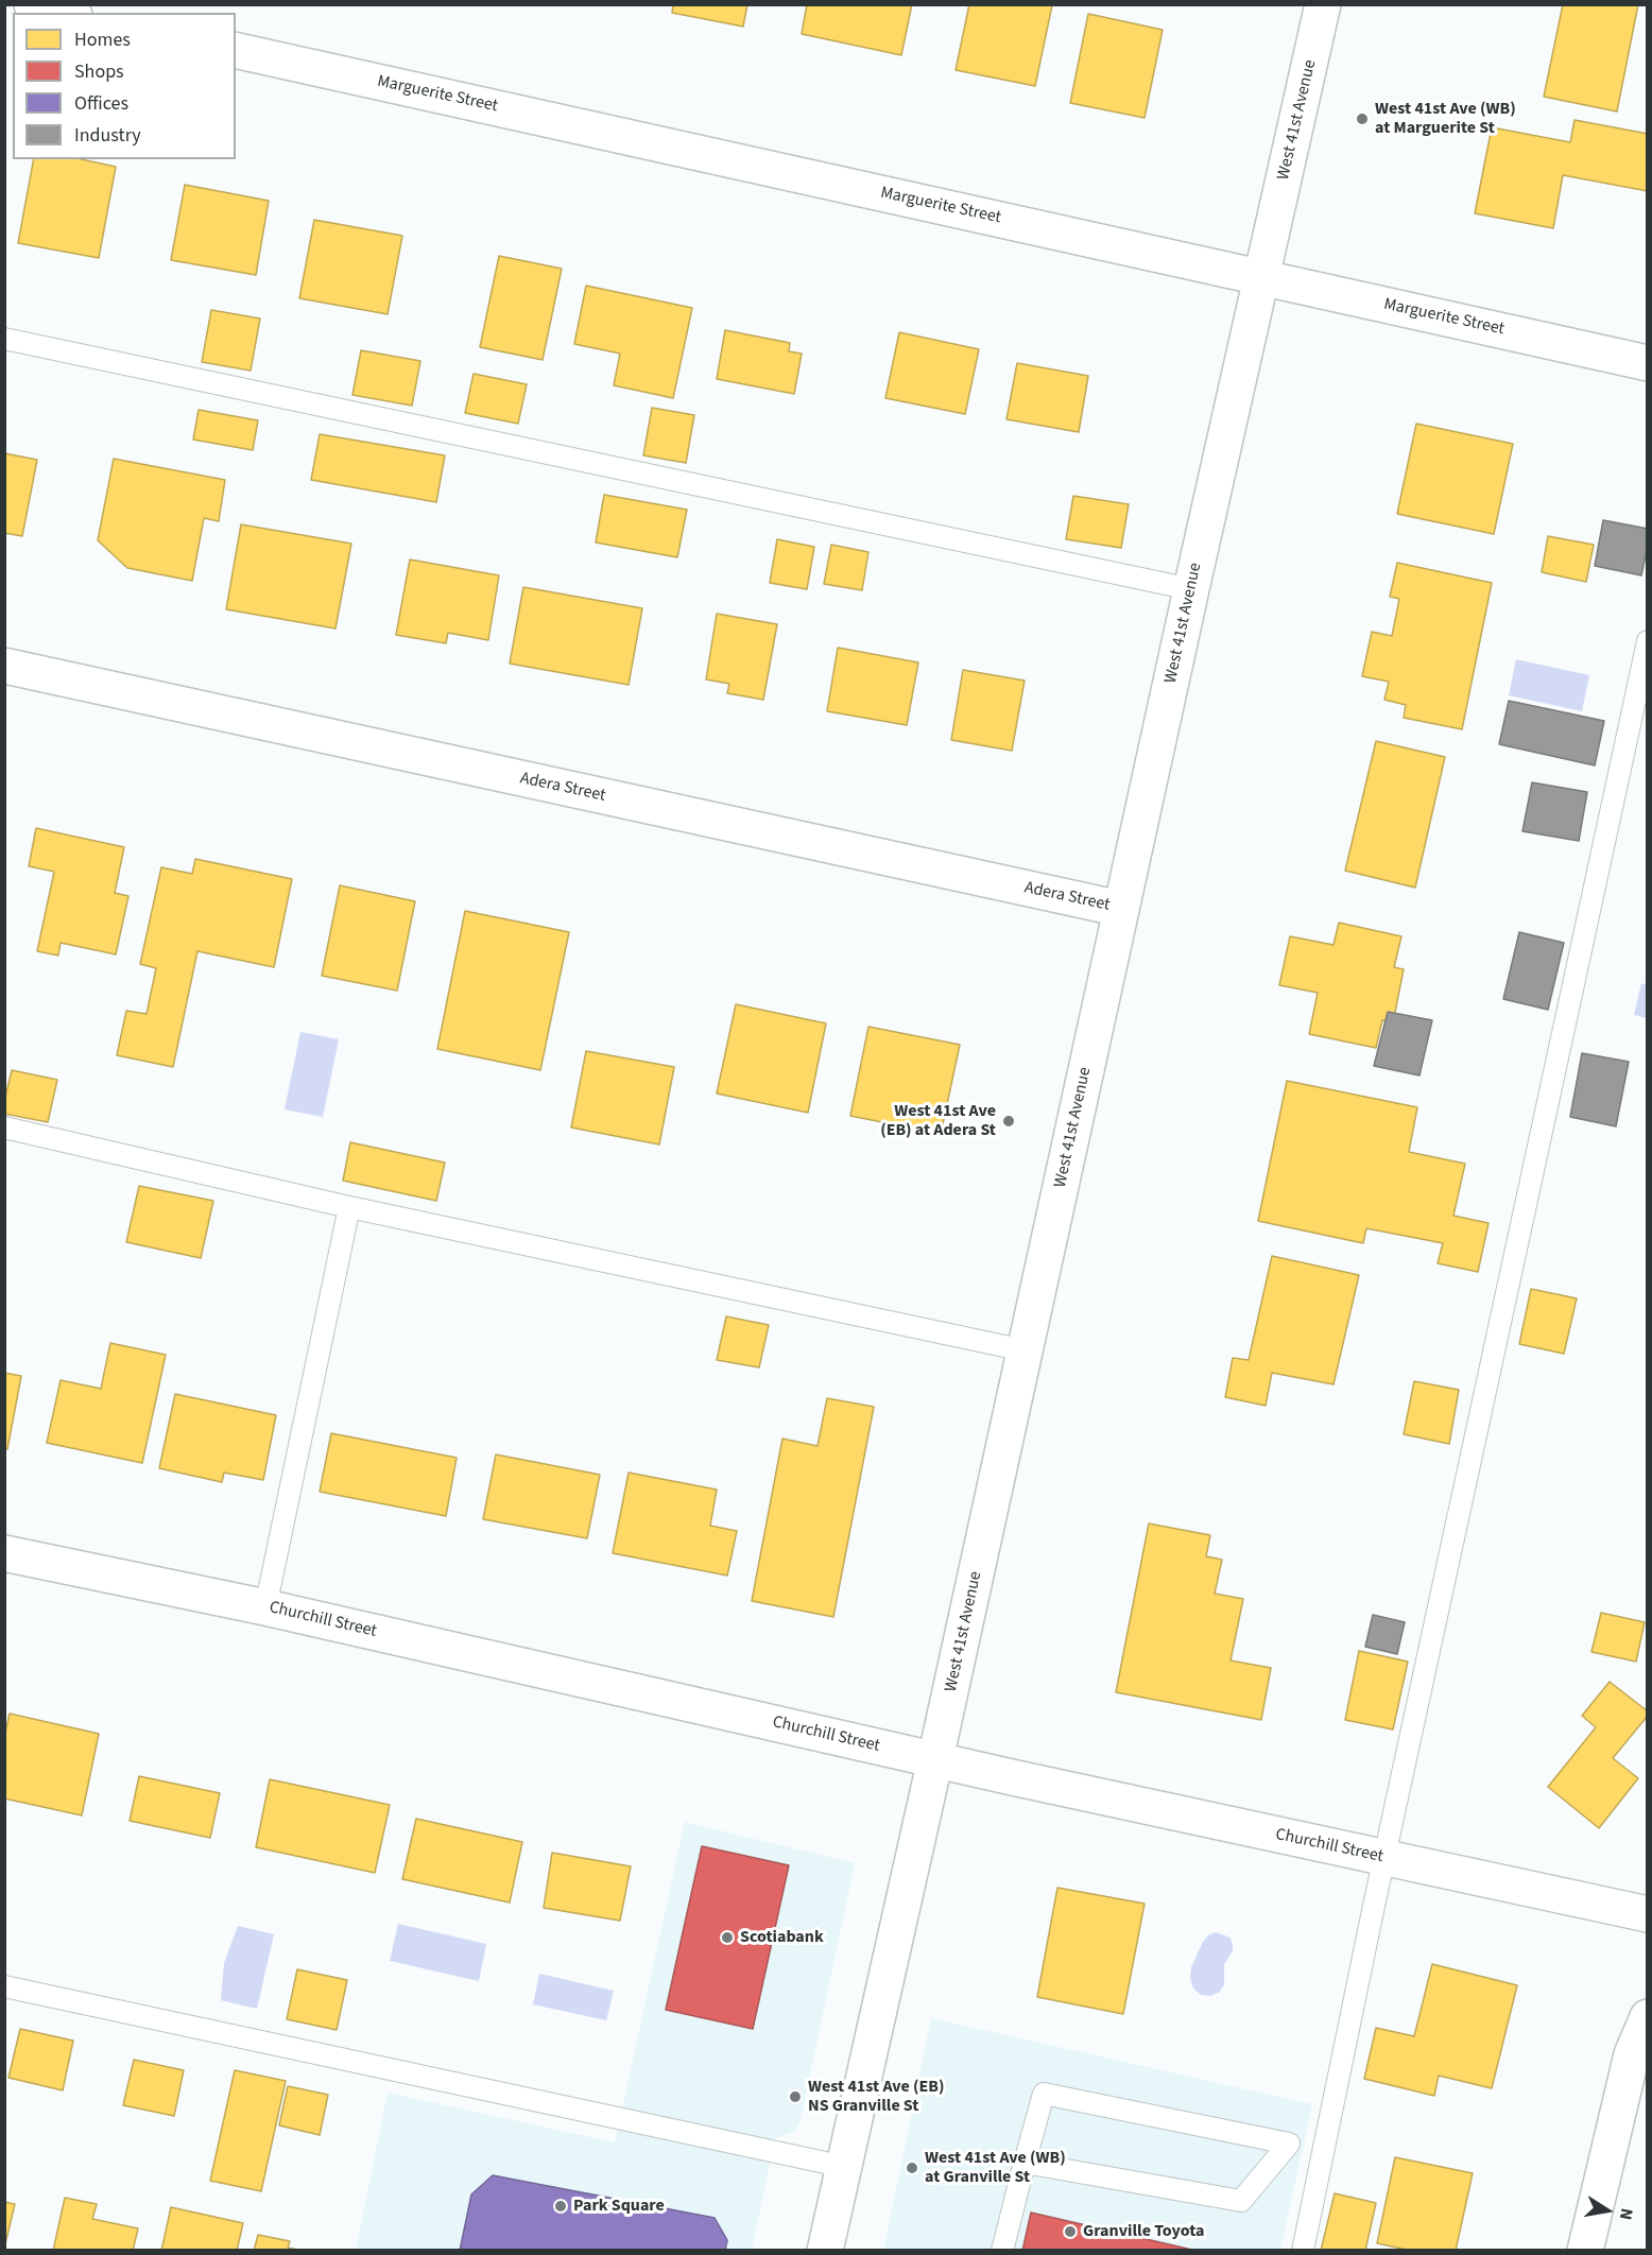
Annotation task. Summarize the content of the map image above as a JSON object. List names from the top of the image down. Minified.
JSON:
{"streets":{"street":["Marguerite Street","West 41st Avenue","Adera Street","Churchill Street"]},"crossings":[["Marguerite Street","West 41st Avenue"],["West 41st Avenue","Adera Street"],["West 41st Avenue","Churchill Street"]],"places":["West 41st Ave (WB) at Marguerite St","West 41st Ave (EB) at Adera St","Scotiabank","West 41st Ave (EB) NS Granville St","West 41st Ave (WB) at Granville St","Park Square","Granville Toyota"],"legend":["Homes","Shops","Offices","Industry"],"north":"right"}
